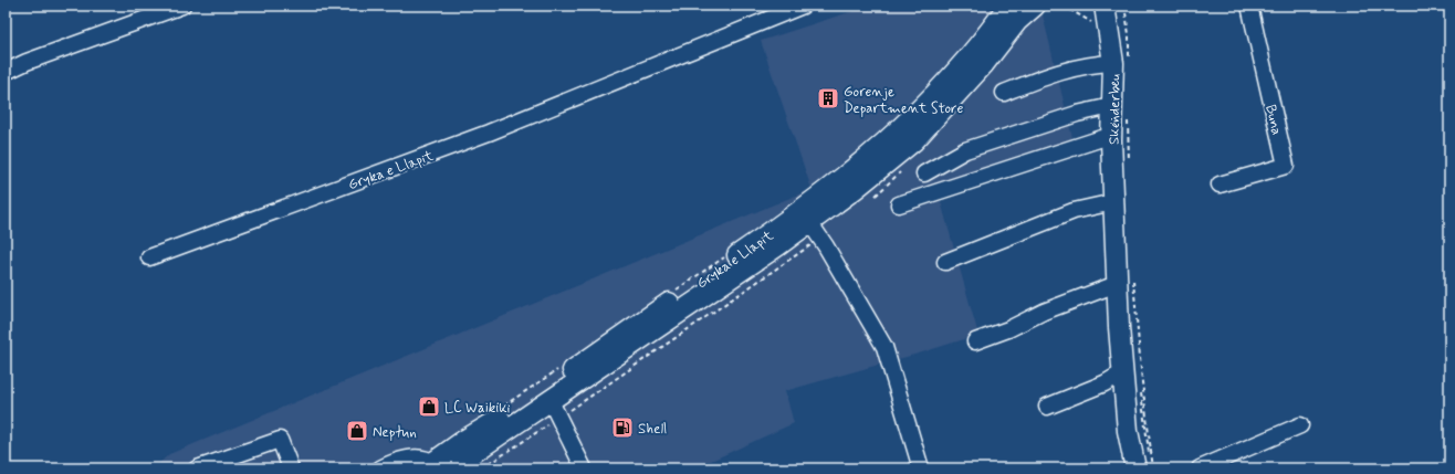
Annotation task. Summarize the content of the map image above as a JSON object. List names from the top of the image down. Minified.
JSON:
{"streets":{"main road":["Skënderbeu","Gryka e Llapit"],"street":["Buna"]},"places":{"building":["Gorenje Department Store"],"shop":["LC Waikiki","Neptun"],"fuel station":["Shell"]}}
